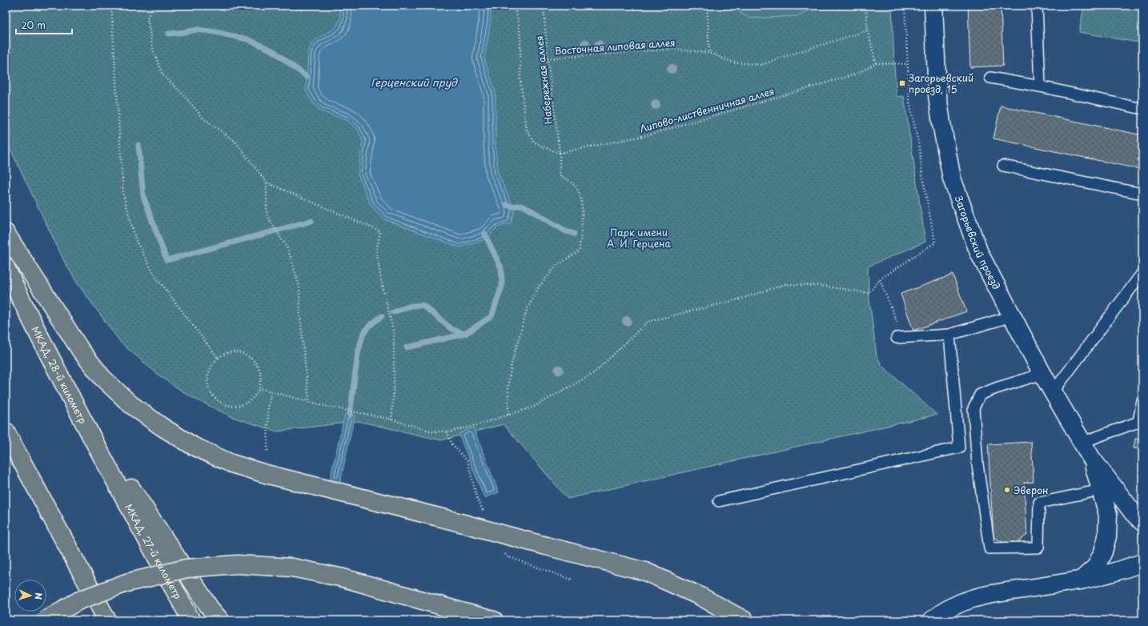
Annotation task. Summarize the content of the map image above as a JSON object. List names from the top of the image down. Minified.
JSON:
{"streets":{"main road":["МКАД, 28-й километр","МКАД, 27-й километр"],"street":["Загорьевский проезд"],"path":["Восточная липовая аллея","Набережная аллея","Липово-лиственничная аллея"]},"crossings":[["Восточная липовая аллея","Набережная аллея"],["Набережная аллея","Липово-лиственничная аллея"],["МКАД, 28-й километр","МКАД, 27-й километр"]],"water":["Герценский пруд"],"parks":["Парк имени А. И. Герцена"],"places":{"transit":["Загорьевский проезд, 15"],"other":["Эверон"]},"scale_bar":"20 m","north":"right"}
